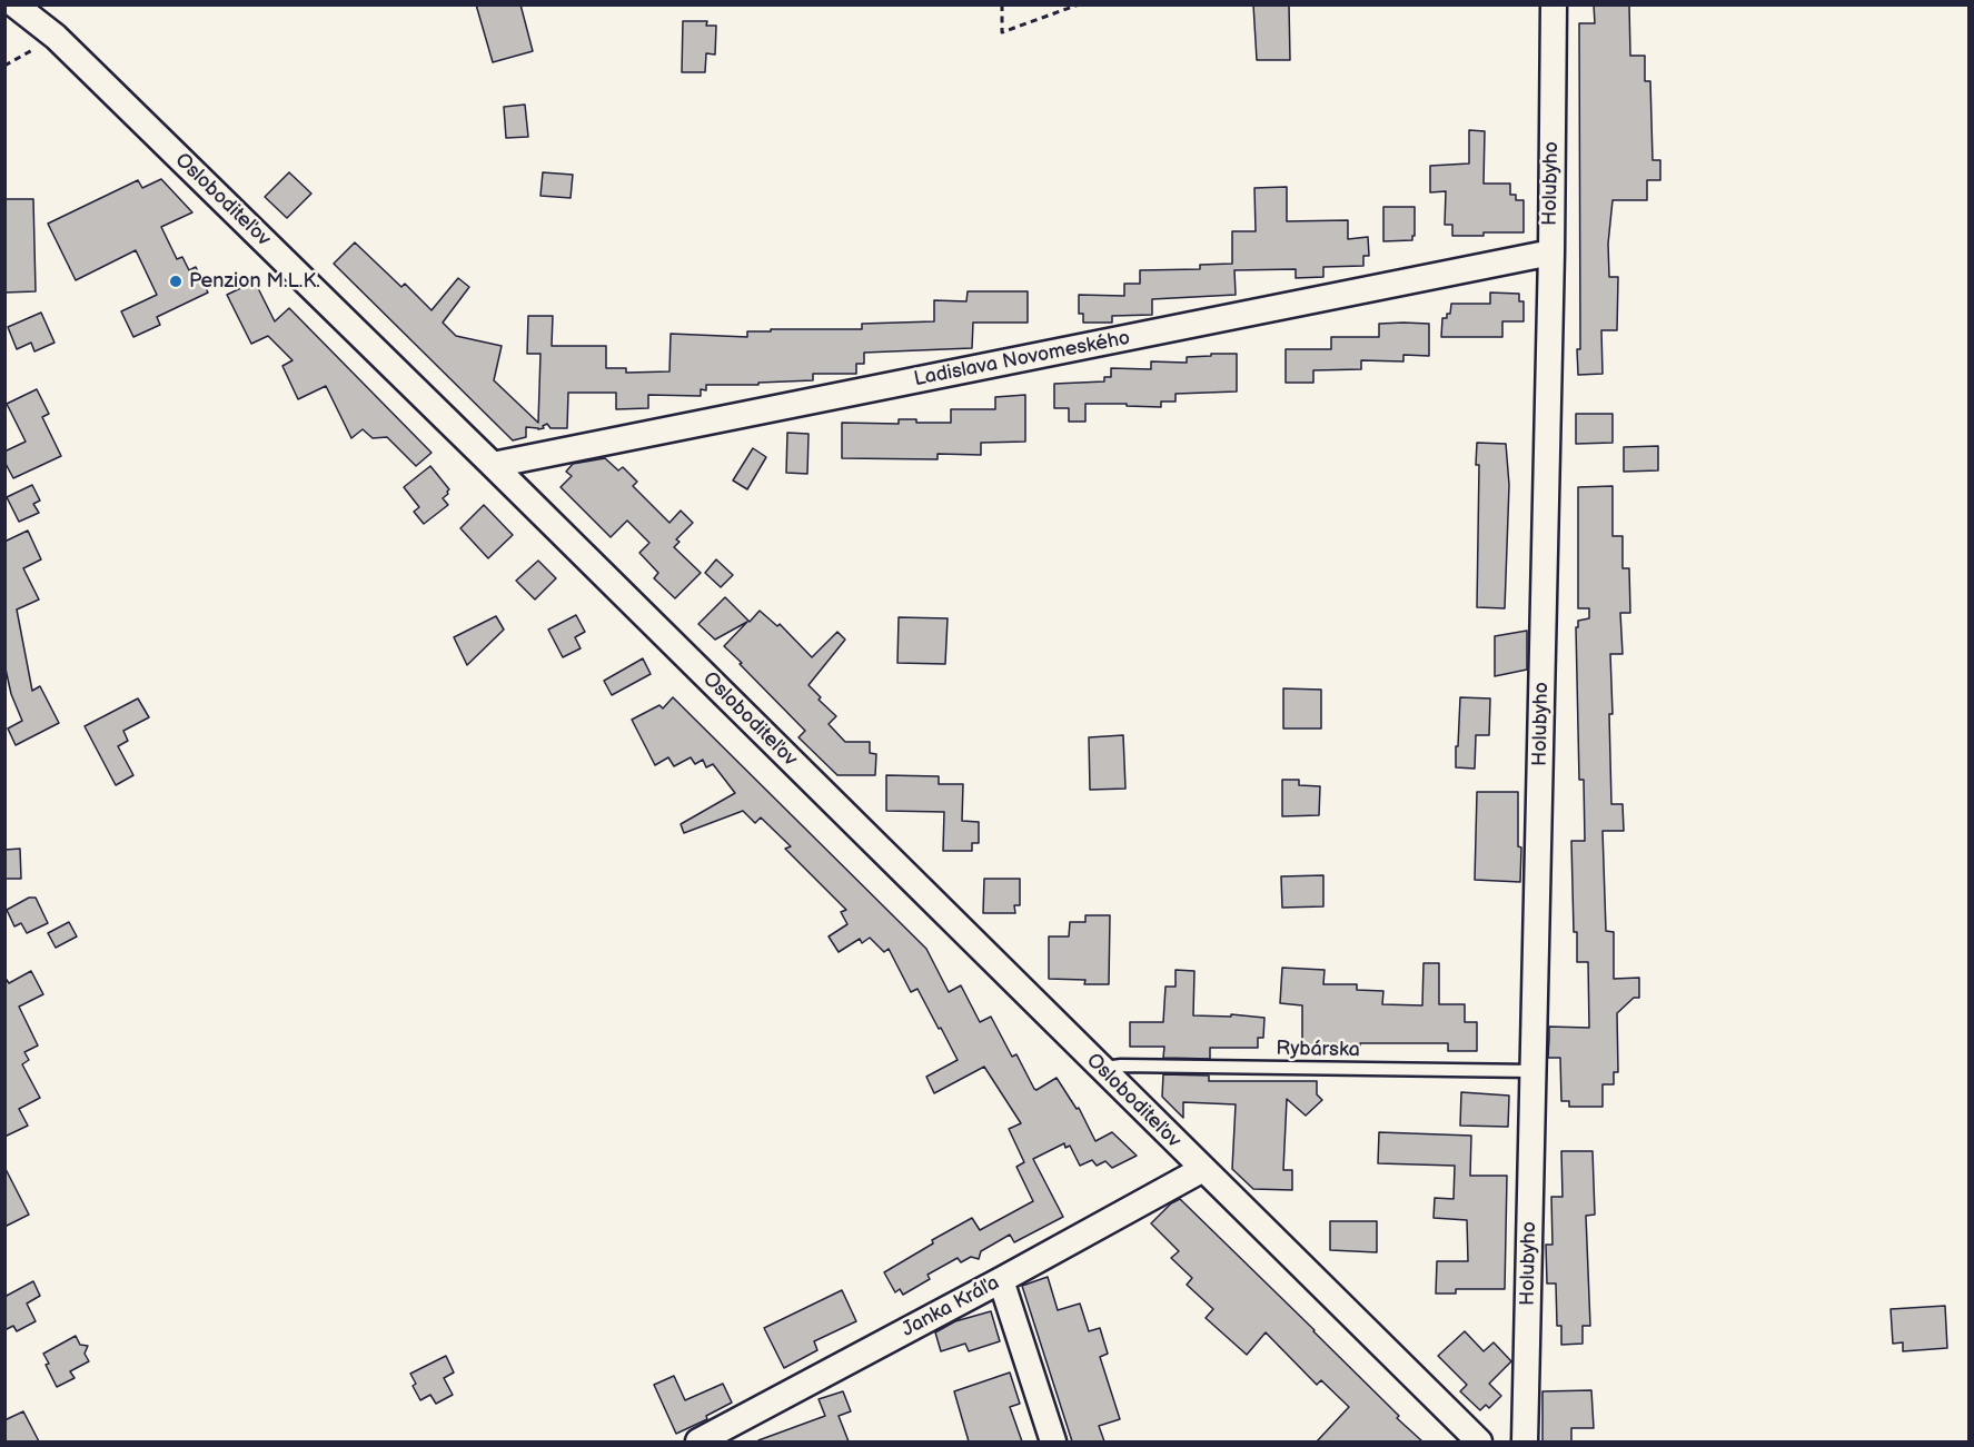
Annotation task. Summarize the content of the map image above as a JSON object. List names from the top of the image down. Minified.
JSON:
{"streets":{"street":["Holubyho","Osloboditeľov","Ladislava Novomeského","Janka Kráľa"],"lane":["Rybárska"]},"crossings":[["Holubyho","Ladislava Novomeského"],["Holubyho","Rybárska"],["Osloboditeľov","Ladislava Novomeského"],["Osloboditeľov","Rybárska"],["Osloboditeľov","Janka Kráľa"]],"places":["Penzion M.L.K."]}
